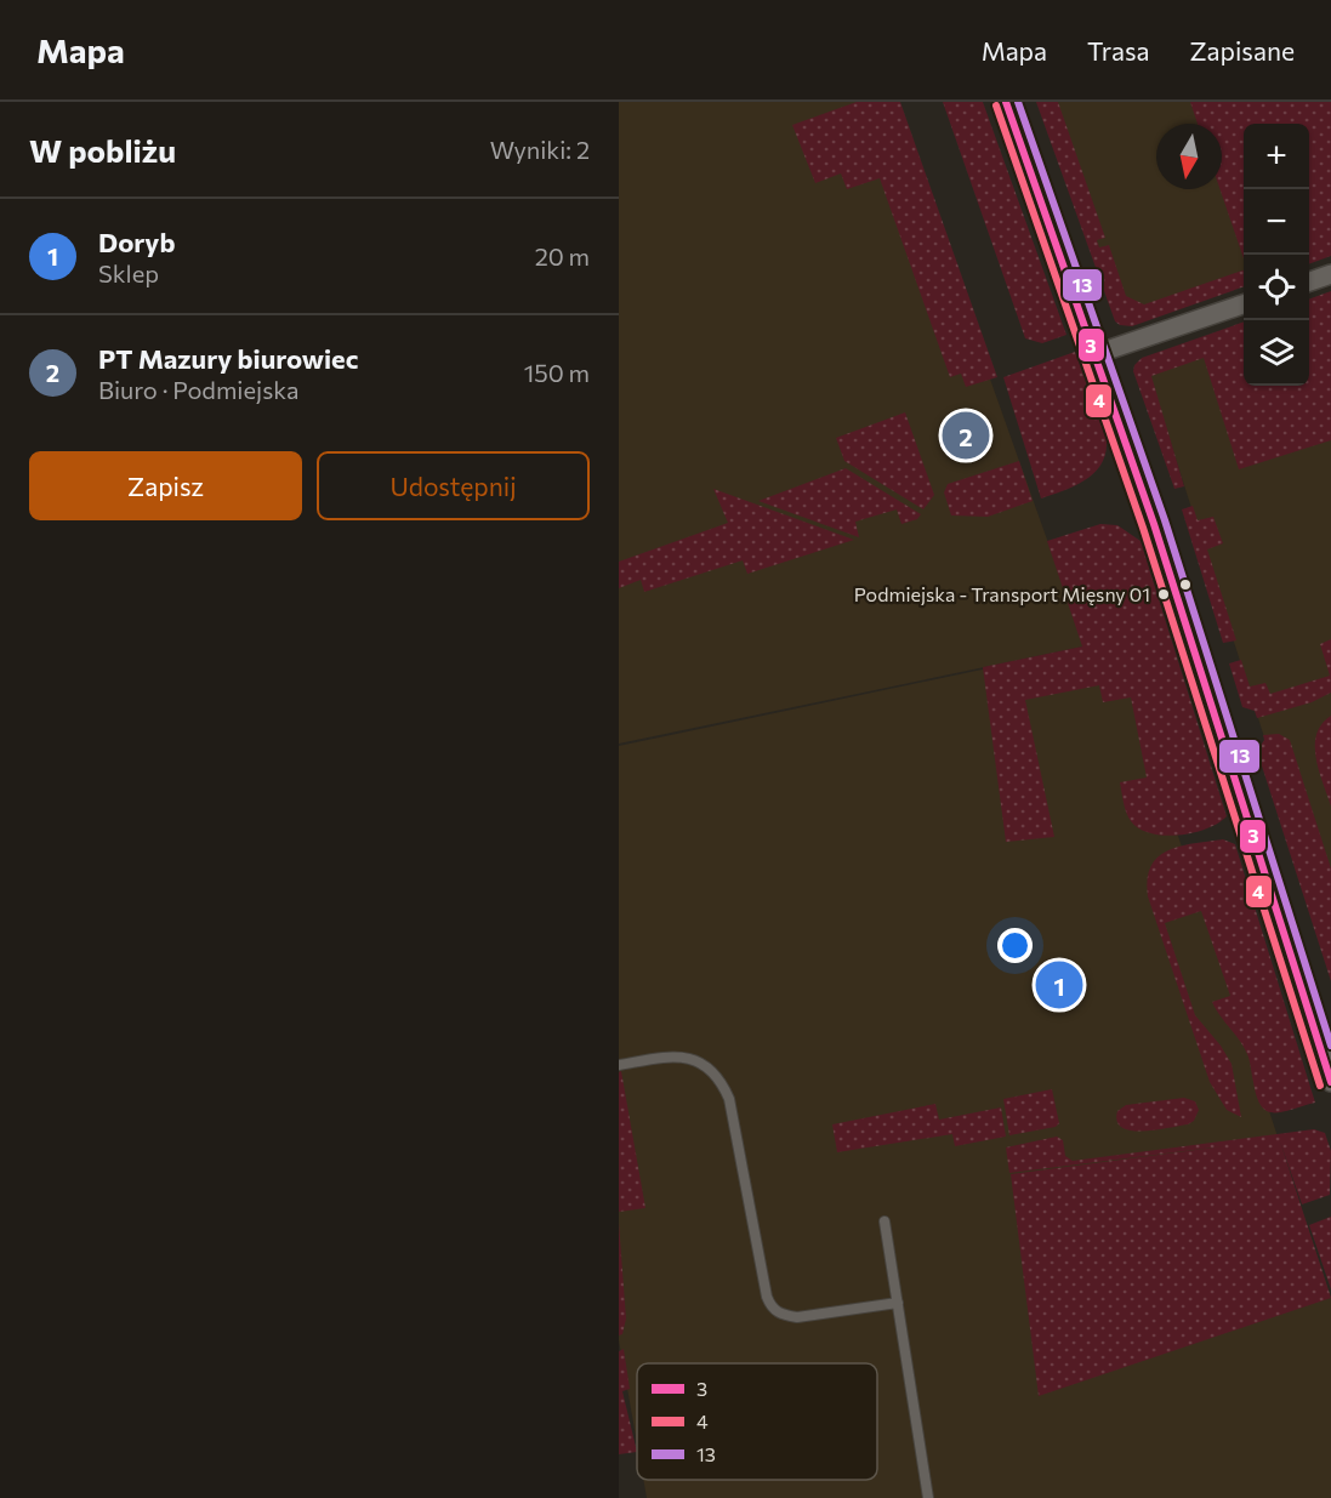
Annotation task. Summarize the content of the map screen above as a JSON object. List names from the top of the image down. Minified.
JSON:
{"places":["Podmiejska - Transport Mięsny 01"],"lines":["transit line 3","transit line 13","transit line 4"],"legend":["3","4","13"],"north":"bottom","page":{"header":"Mapa","nav":["Mapa","Trasa","Zapisane"],"heading":["W pobliżu","Wyniki: 2"],"map_buttons":["+","−"],"list":[{"mark":"1","name":"Doryb","note":"Sklep","value":"20 m"},{"mark":"2","name":"PT Mazury biurowiec","note":"Biuro · Podmiejska","value":"150 m"}],"pins":["2","1"],"buttons":["Zapisz","Udostępnij"]}}
